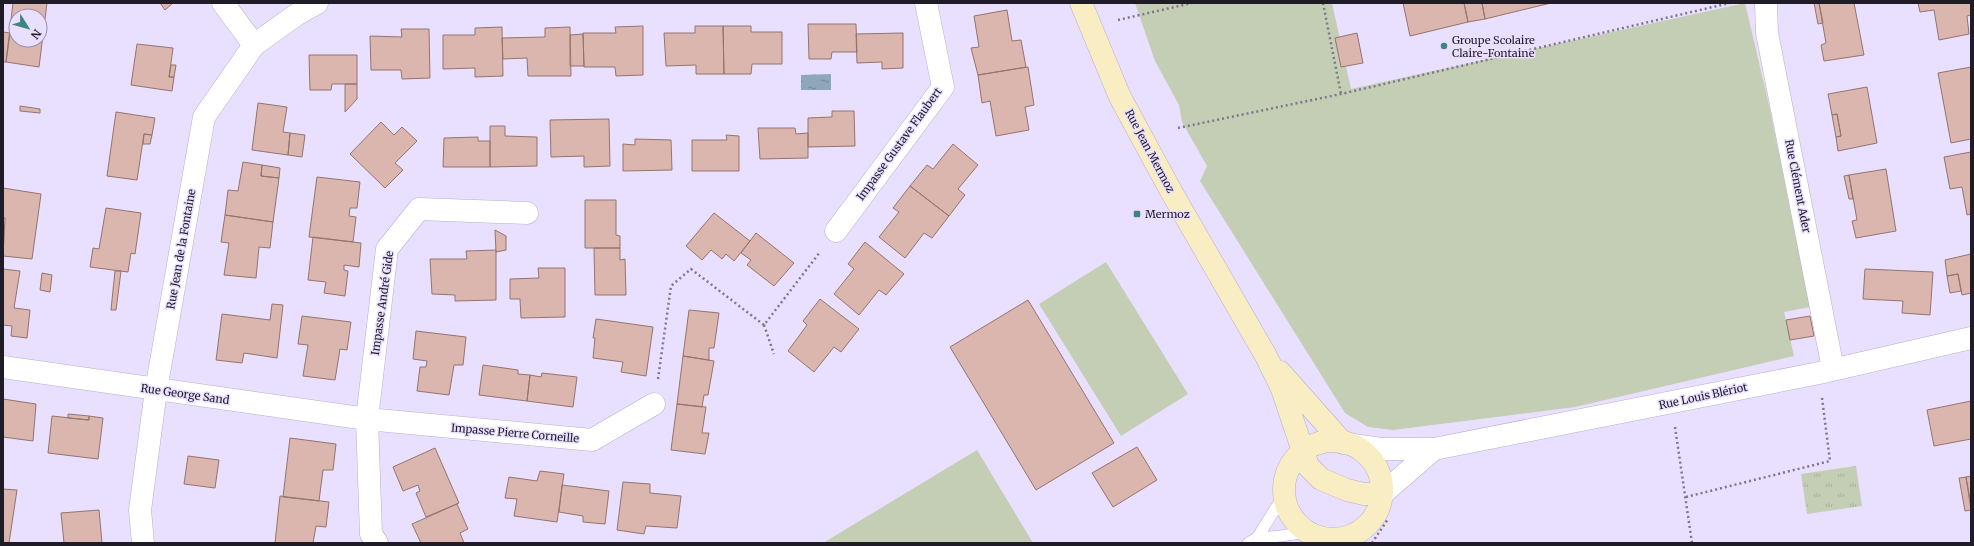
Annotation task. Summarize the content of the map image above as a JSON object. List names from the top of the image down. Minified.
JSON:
{"streets":{"street":["Impasse Gustave Flaubert","Rue Jean Mermoz","Rue Clément Ader","Rue Jean de la Fontaine","Impasse André Gide","Rue George Sand","Rue Louis Blériot","Impasse Pierre Corneille"]},"crossings":[["Rue Jean Mermoz","Rue Louis Blériot"],["Rue Clément Ader","Rue Louis Blériot"],["Rue Jean de la Fontaine","Rue George Sand"],["Impasse André Gide","Rue George Sand"],["Impasse André Gide","Impasse Pierre Corneille"],["Rue George Sand","Impasse Pierre Corneille"]],"places":{"other":["Groupe Scolaire Claire-Fontaine"],"transit":["Mermoz"]},"north":"bottom right"}
